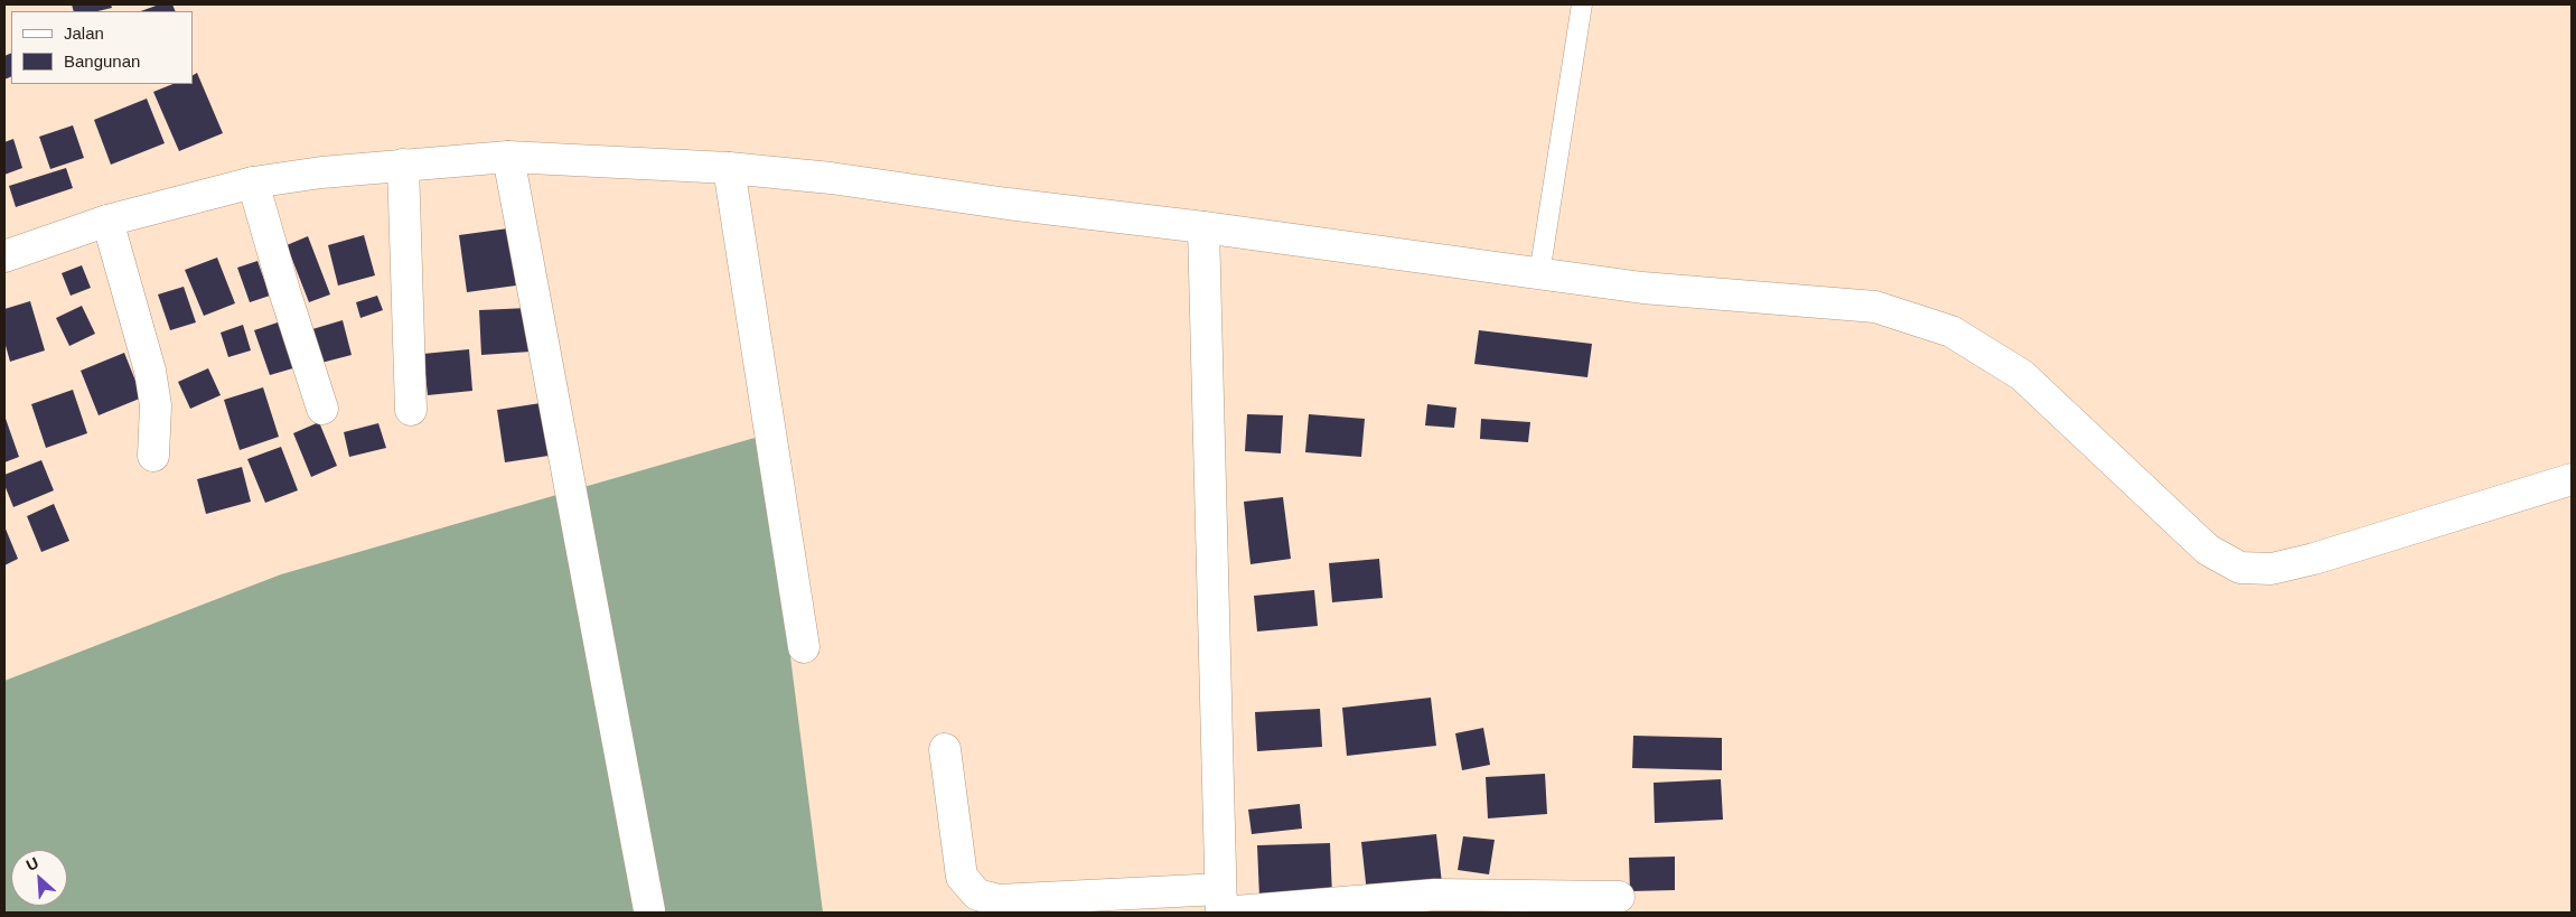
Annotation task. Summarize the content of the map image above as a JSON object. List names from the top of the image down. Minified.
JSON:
{"legend":["Jalan","Bangunan"],"north":"top left"}
